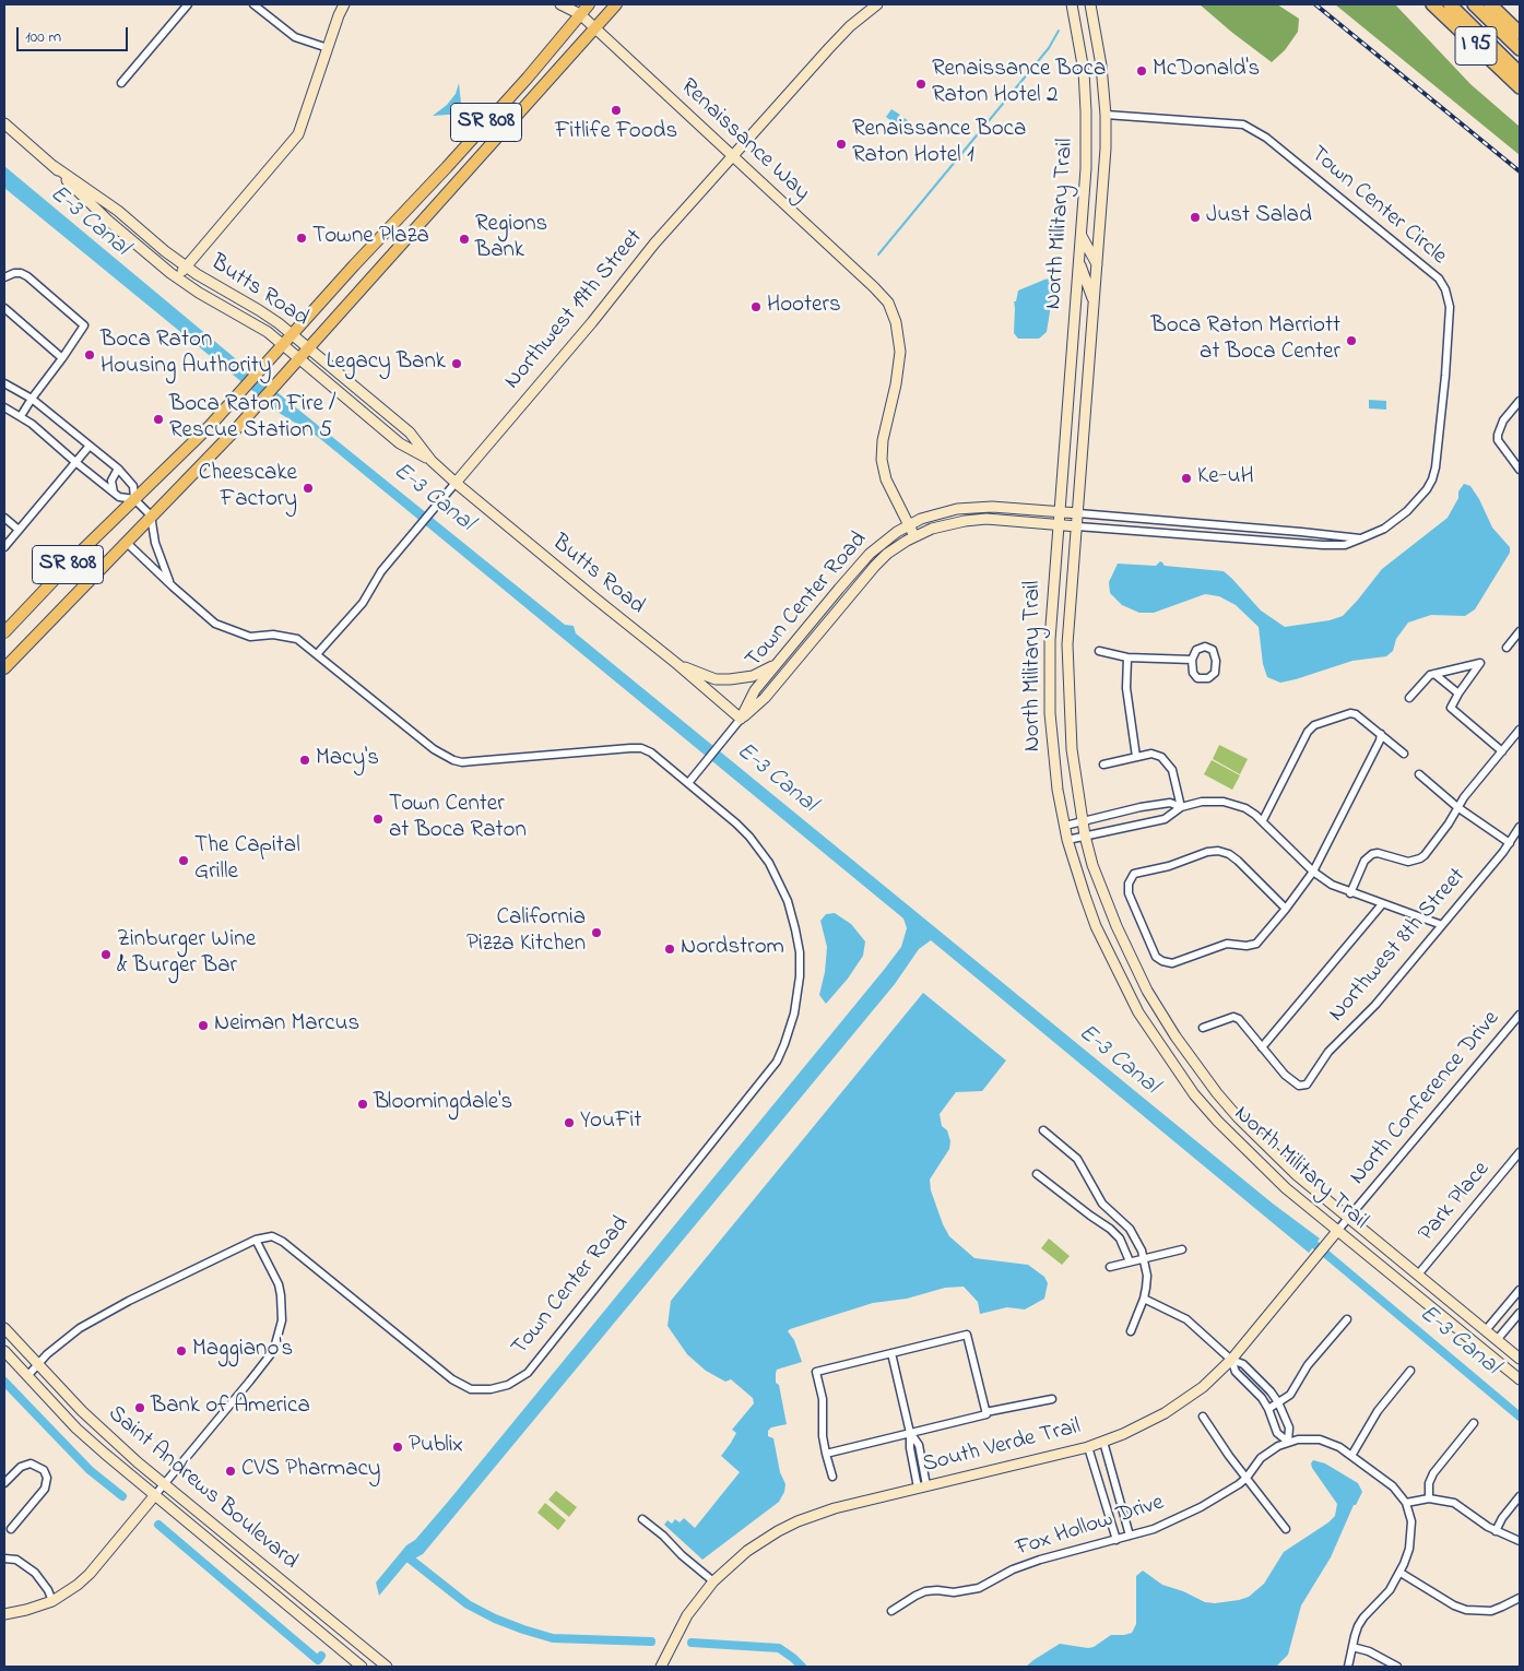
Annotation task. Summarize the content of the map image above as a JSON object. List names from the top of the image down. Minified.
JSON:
{"streets":{"highway":["I 95"],"main road":["SR 808","Renaissance Way","North Military Trail","Butts Road","Northwest 19th Street","Town Center Road","South Verde Trail","Saint Andrews Boulevard"],"street":["Town Center Circle","Northwest 8th Street","North Conference Drive","Park Place","Fox Hollow Drive"]},"crossings":[["SR 808","Renaissance Way"],["SR 808","Butts Road"],["SR 808","Town Center Road"],["Renaissance Way","Northwest 19th Street"],["Renaissance Way","Town Center Road"],["Town Center Circle","North Military Trail"],["Town Center Circle","Town Center Road"],["North Military Trail","Town Center Road"],["North Military Trail","North Conference Drive"],["North Military Trail","Park Place"],["North Military Trail","South Verde Trail"],["Butts Road","Northwest 19th Street"],["Butts Road","Town Center Road"],["Northwest 19th Street","Town Center Road"],["Town Center Road","Saint Andrews Boulevard"],["North Conference Drive","South Verde Trail"]],"water":["E-3 Canal"],"places":["McDonald's","Renaissance Boca Raton Hotel 2","Fitlife Foods","Renaissance Boca Raton Hotel 1","Just Salad","Towne Plaza","Regions Bank","Hooters","Boca Raton Marriott at Boca Center","Boca Raton Housing Authority","Legacy Bank","Boca Raton Fire / Rescue Station 5","Ke-uH","Cheescake Factory","Macy's","Town Center at Boca Raton","The Capital Grille","California Pizza Kitchen","Nordstrom","Zinburger Wine & Burger Bar","Neiman Marcus","Bloomingdale's","YouFit","Maggiano's","Bank of America","Publix","CVS Pharmacy"],"scale_bar":"100 m"}
